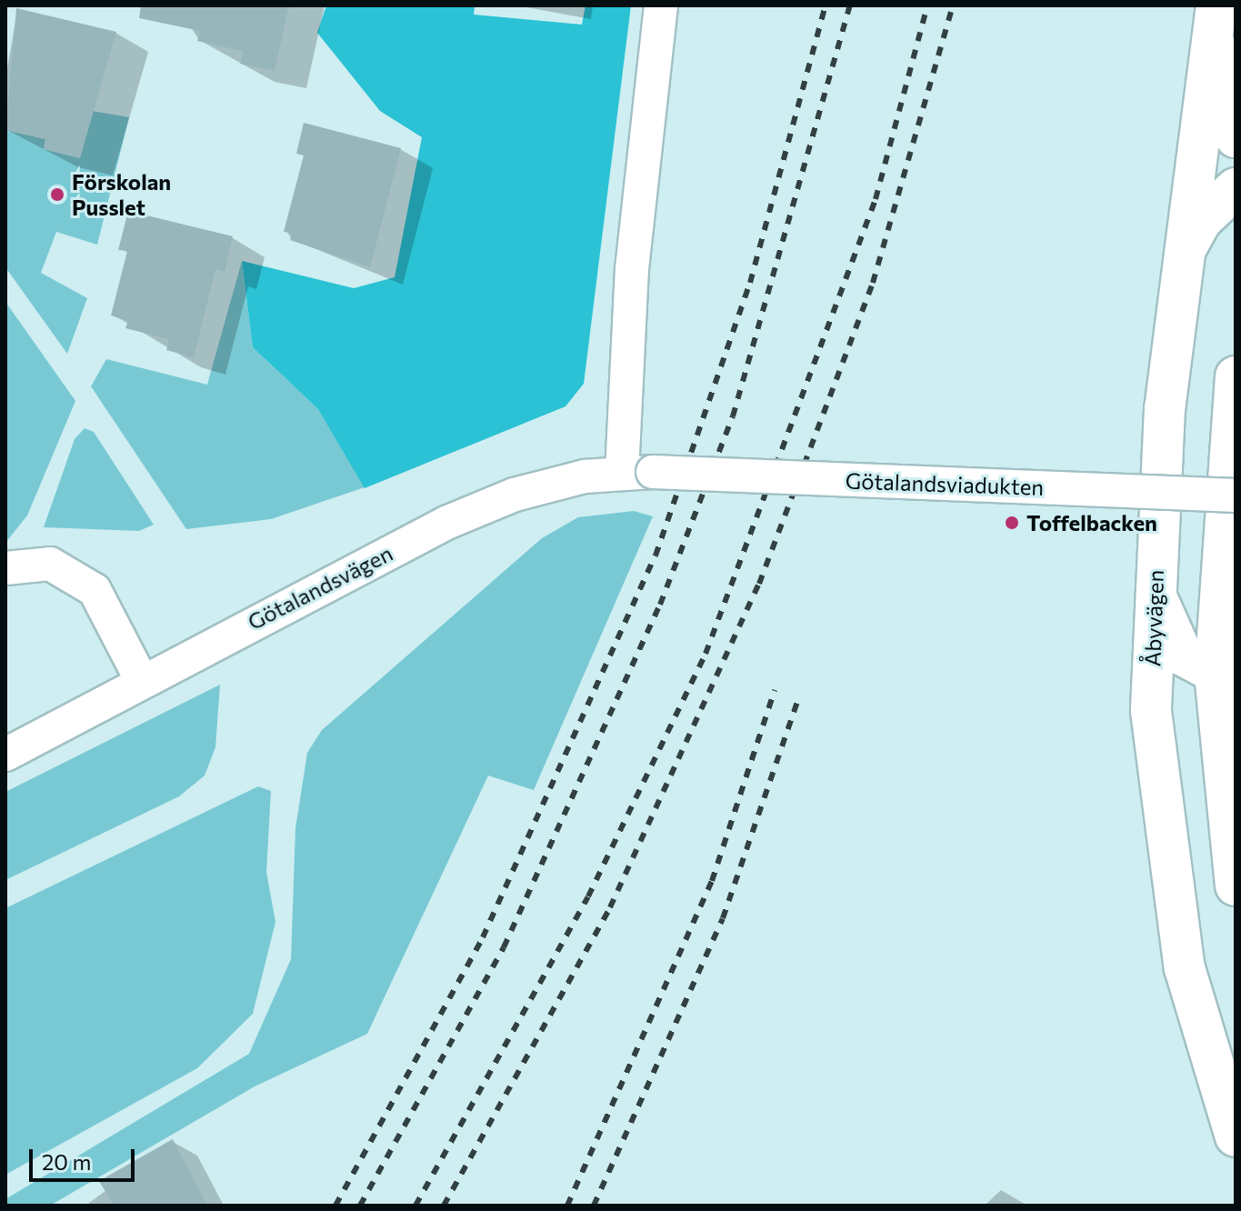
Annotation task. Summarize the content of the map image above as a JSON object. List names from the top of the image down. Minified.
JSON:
{"streets":{"street":["Götalandsviadukten","Götalandsvägen","Åbyvägen"]},"crossings":[["Götalandsviadukten","Götalandsvägen"]],"places":["Förskolan Pusslet","Toffelbacken"],"scale_bar":"20 m"}
